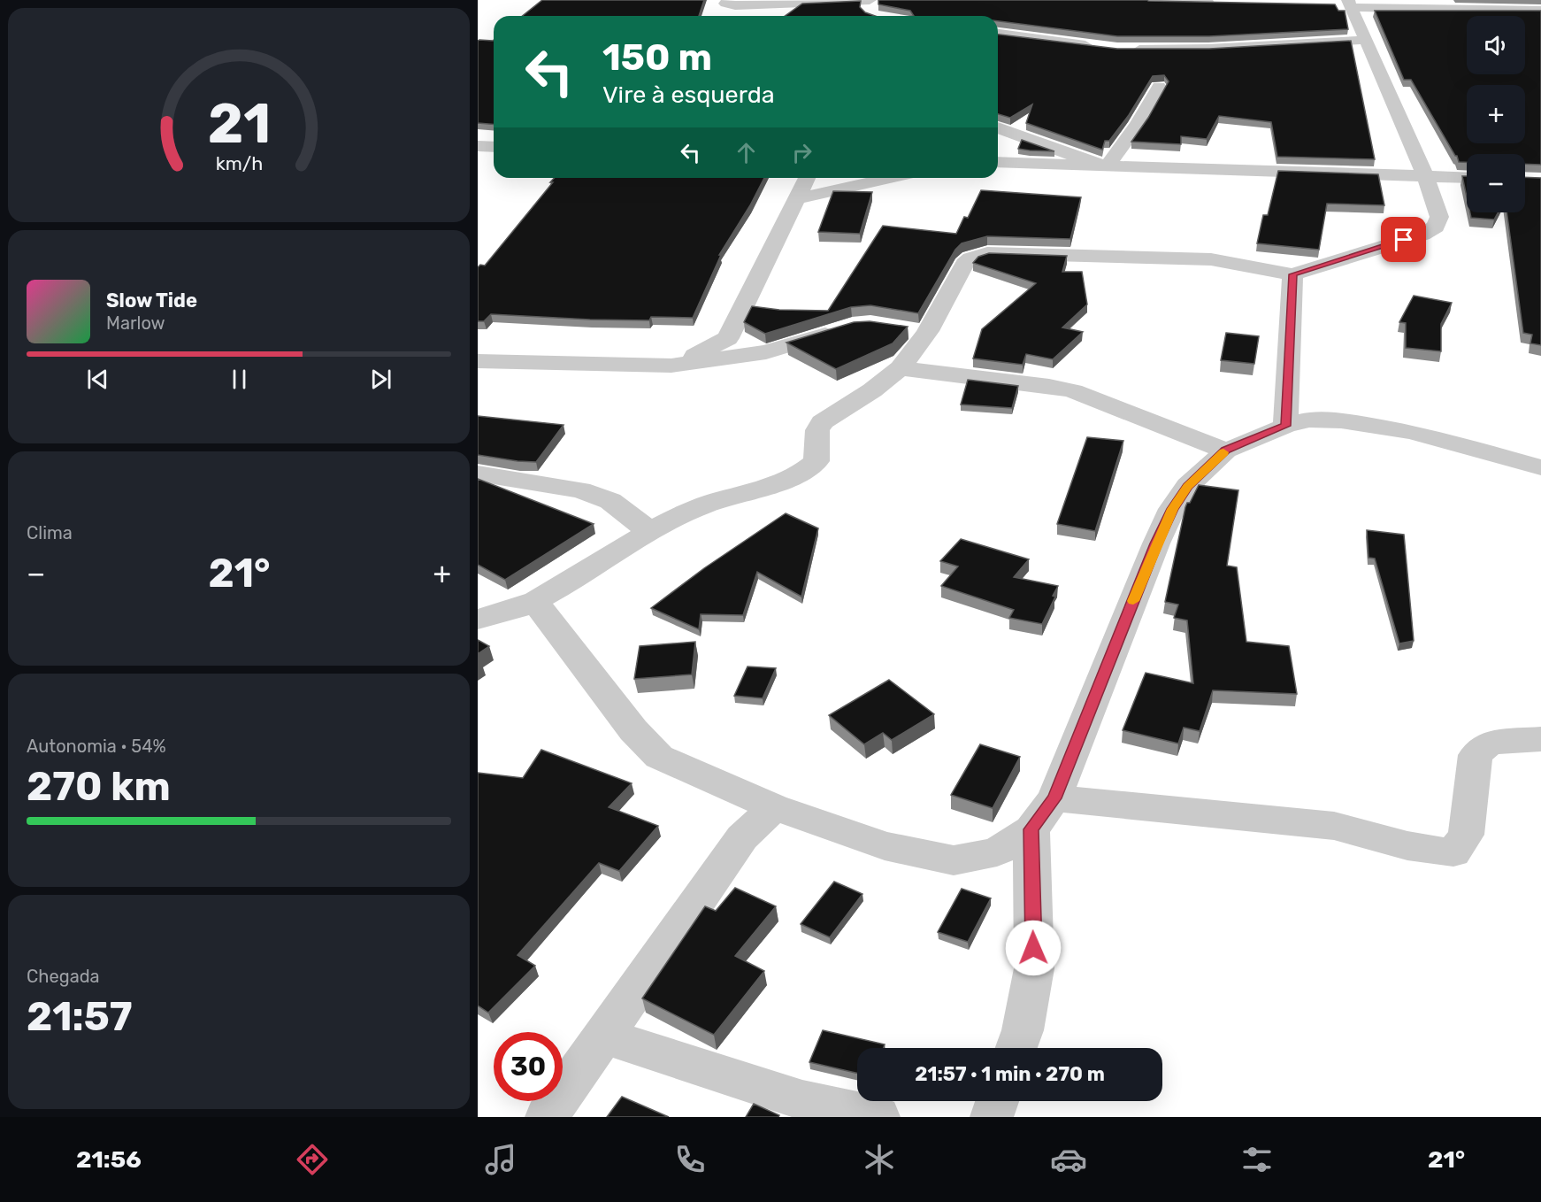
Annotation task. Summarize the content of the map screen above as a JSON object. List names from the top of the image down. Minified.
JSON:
{"page":{"map_buttons":["+","−"],"turn":["150 m","Vire à esquerda"],"song":["Slow Tide","Marlow"],"tile":["Clima",["Autonomia · 54%","270 km"],["Chegada","21:57"]],"heat":["−","21°","+"],"limit":"30","trip":"21:57 · 1 min · 270 m","tabs":["21:56","21°"],"gauge":["21","km/h"]}}
